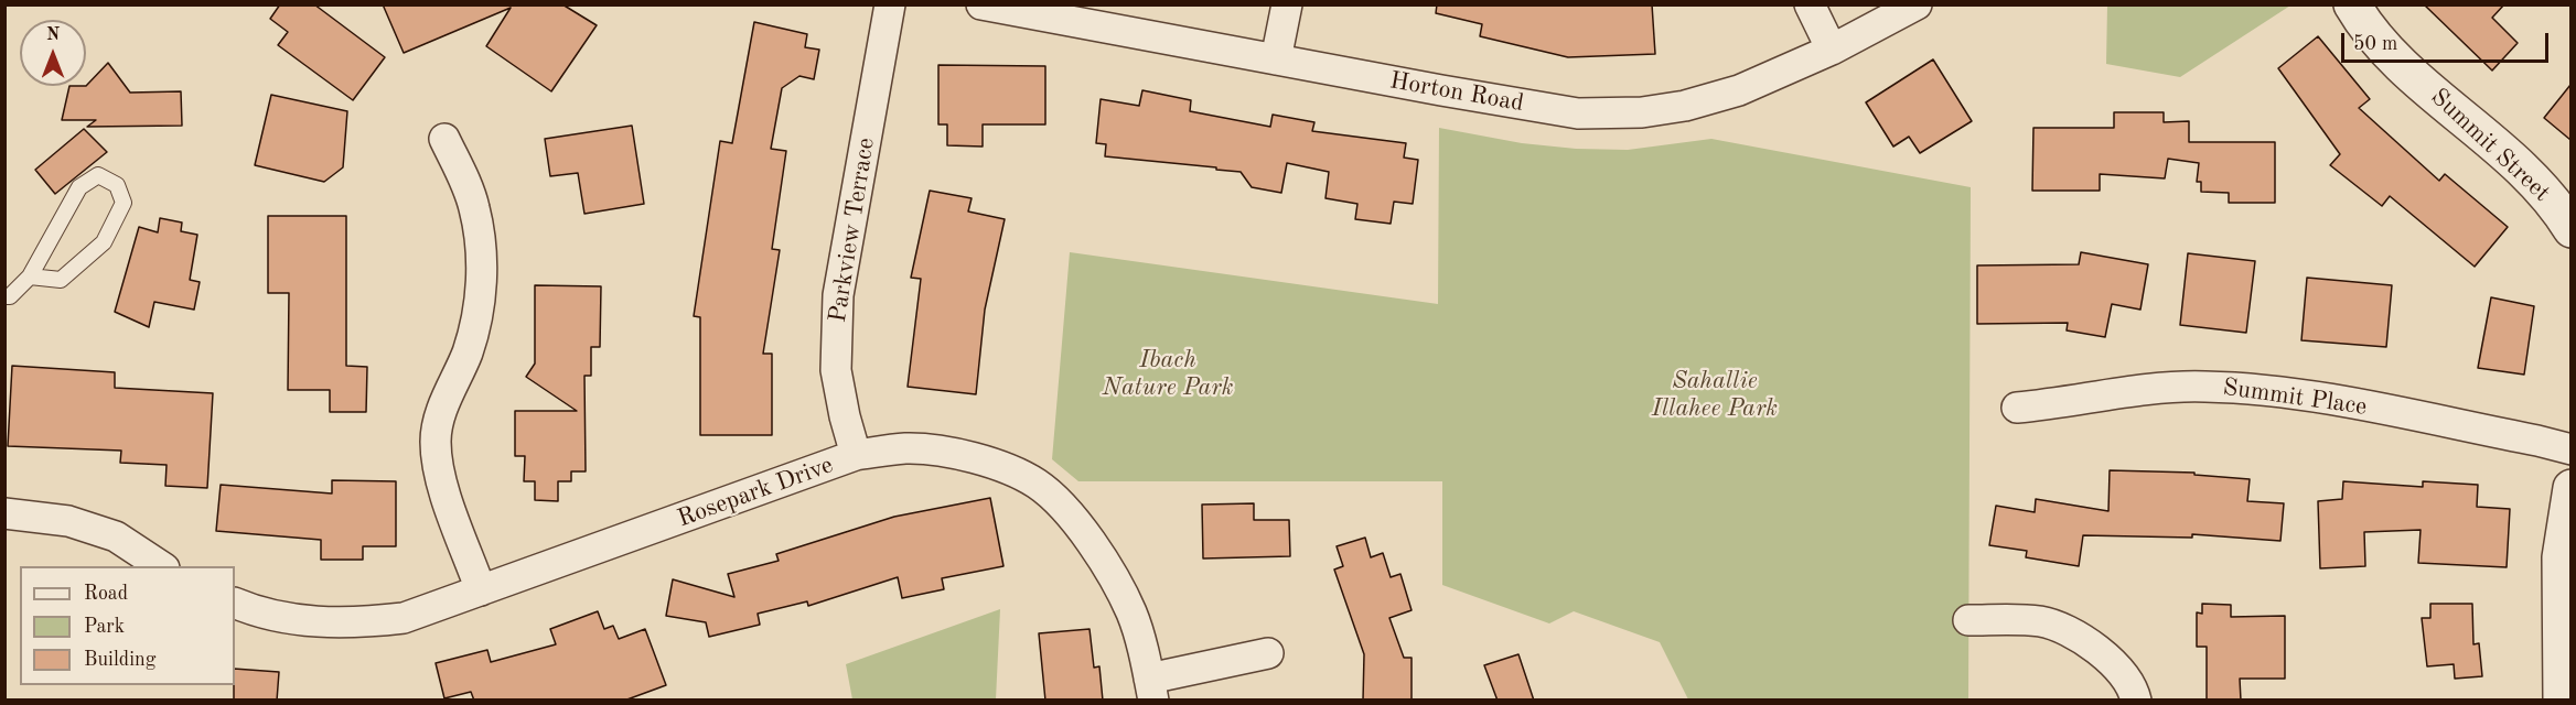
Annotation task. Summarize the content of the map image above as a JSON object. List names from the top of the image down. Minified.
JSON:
{"streets":{"street":["Horton Road","Summit Street","Parkview Terrace","Summit Place","Rosepark Drive"]},"crossings":[["Parkview Terrace","Rosepark Drive"]],"parks":["Ibach Nature Park","Sahallie Illahee Park"],"legend":["Road","Park","Building"],"scale_bar":"50 m","north":"top"}
